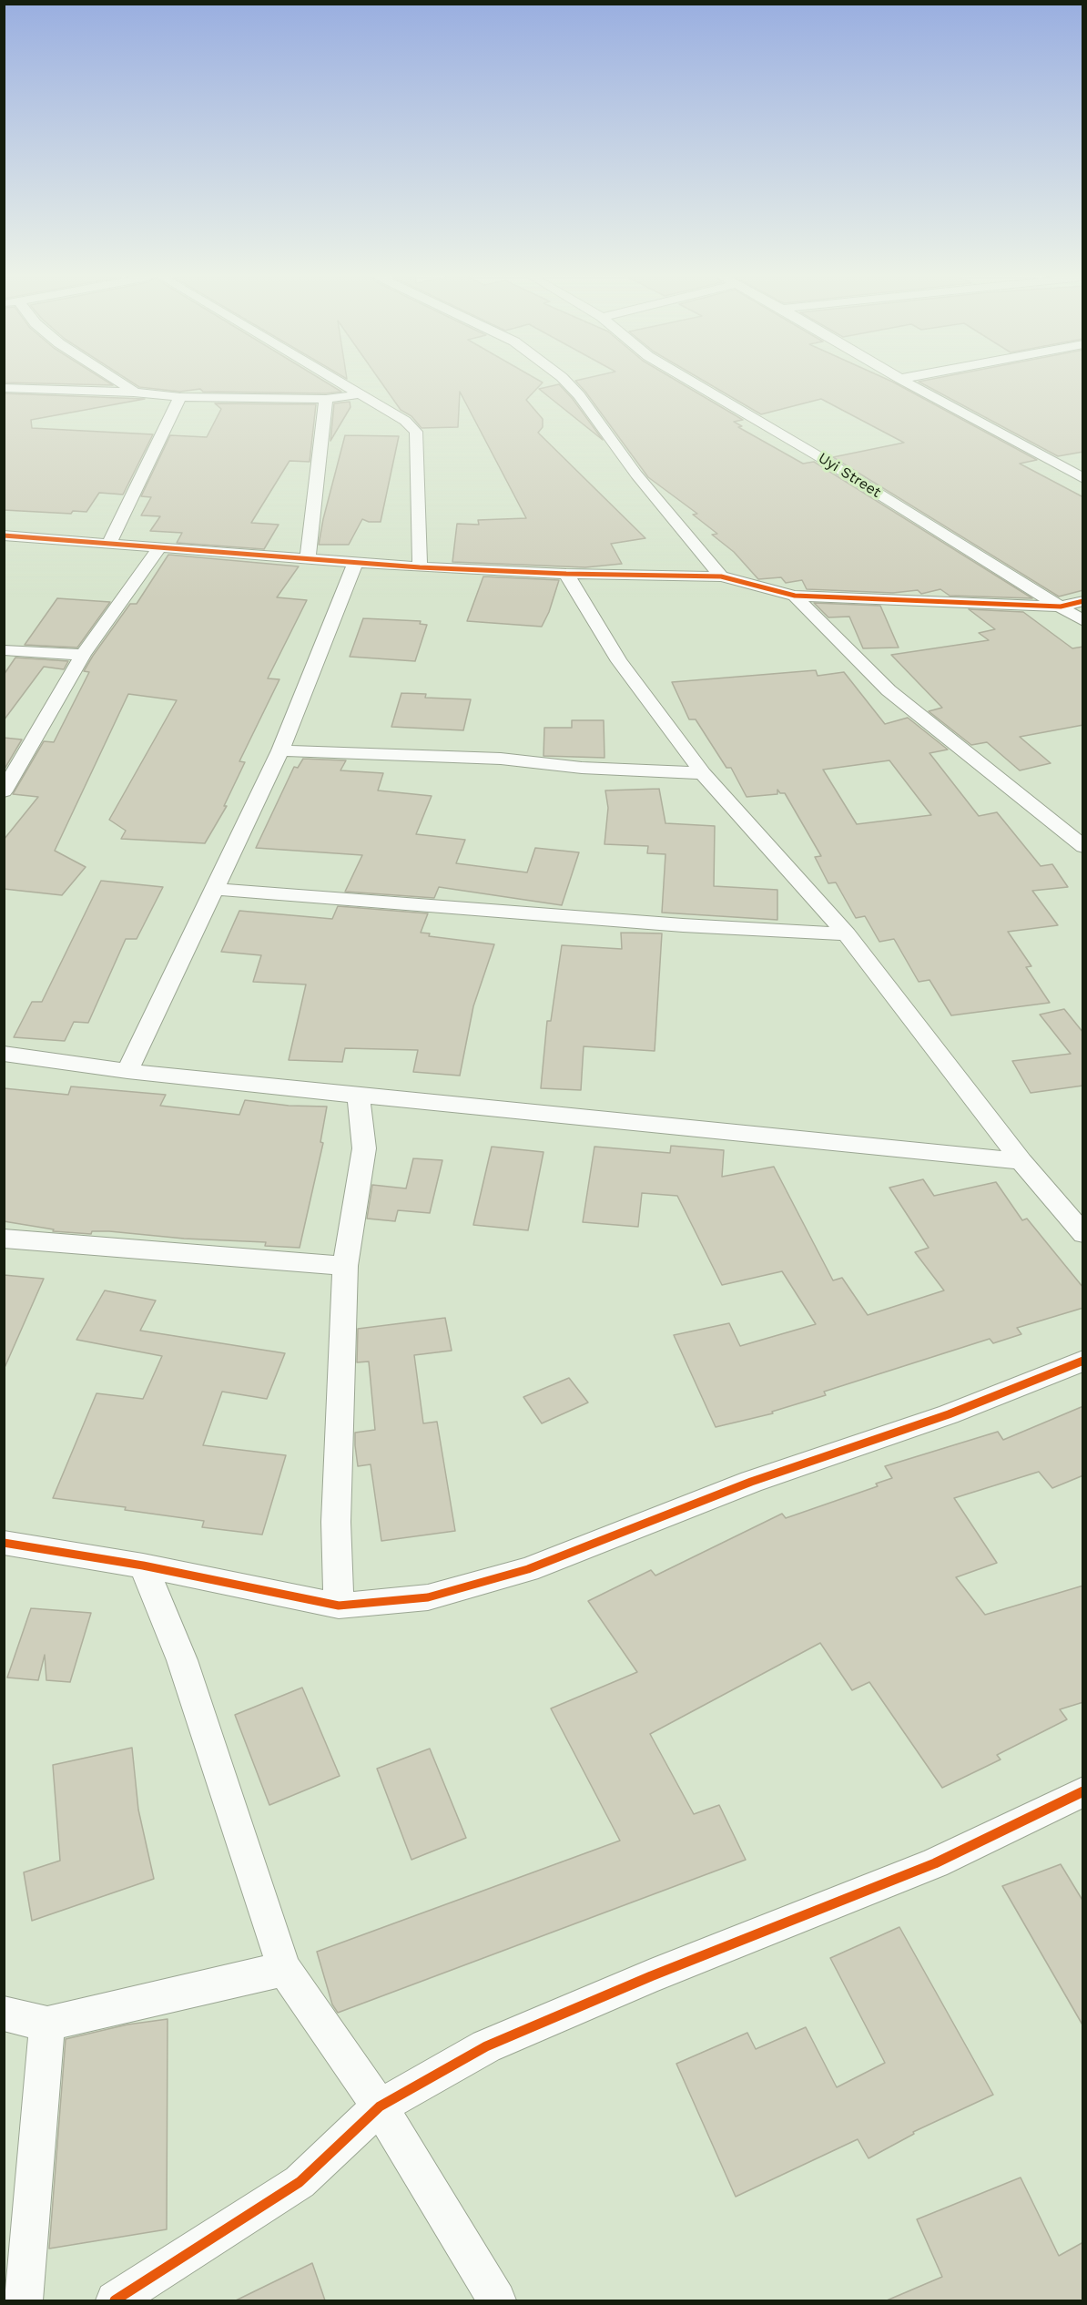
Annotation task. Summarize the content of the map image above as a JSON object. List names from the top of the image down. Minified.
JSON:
{"streets":{"street":["Uyi Street"]}}
